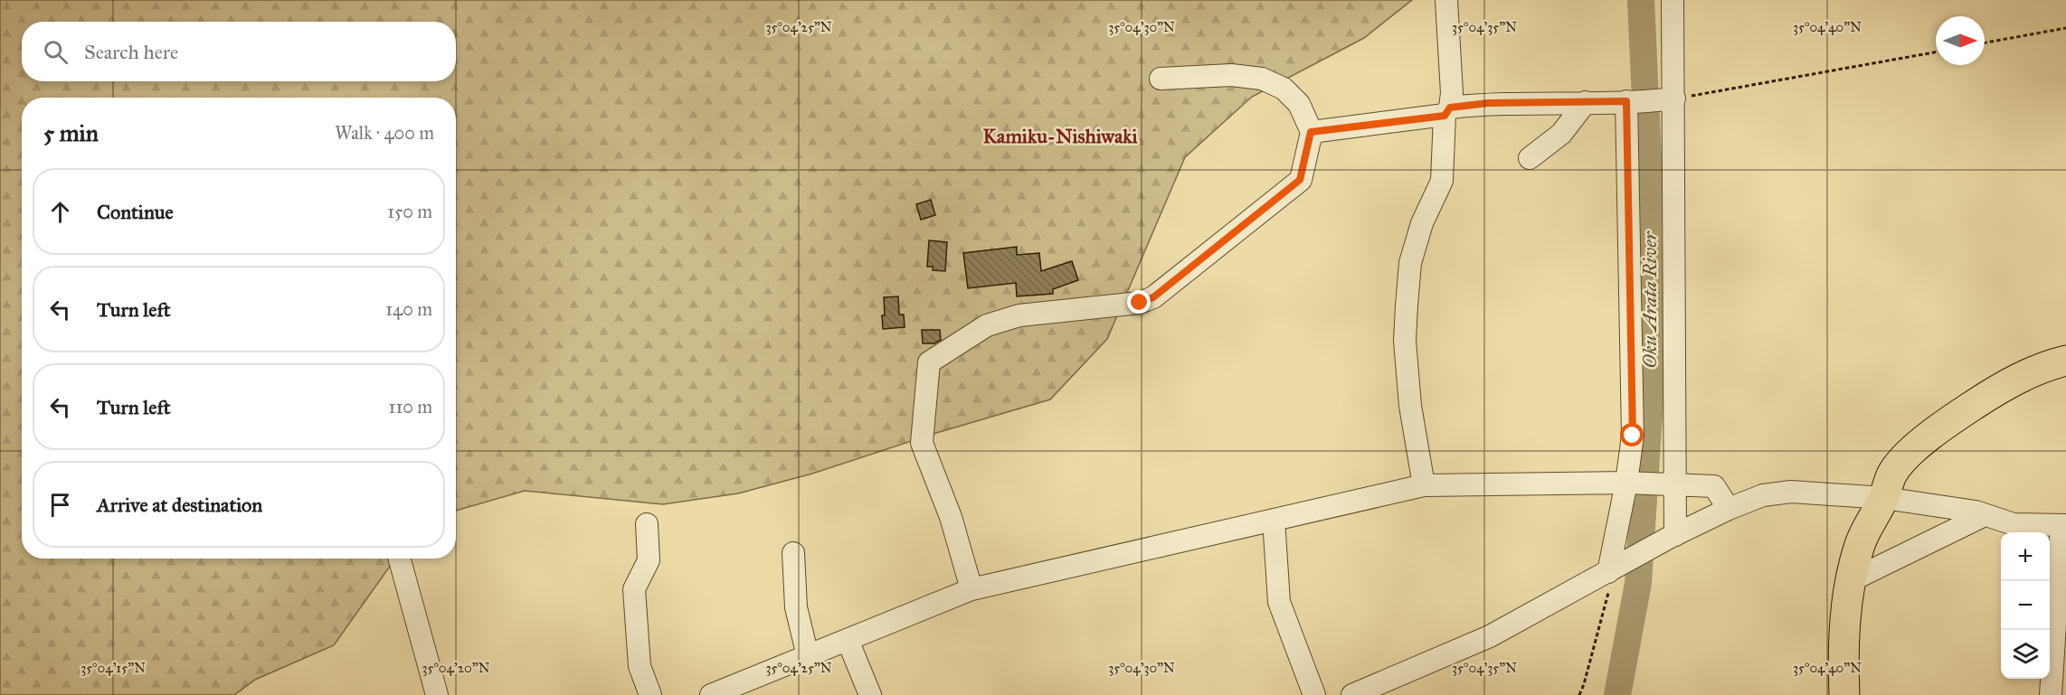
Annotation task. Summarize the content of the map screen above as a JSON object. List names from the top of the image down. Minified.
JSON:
{"districts":["Kamiku-Nishiwaki"],"water":["Oku Arata River"],"north":"right","page":{"search":"Search here","heading":["5 min","Walk · 400 m"],"list":[["Continue","150 m"],["Turn left","140 m"],["Turn left","110 m"],"Arrive at destination"],"map_buttons":["+","−"]},"coordinates":["35°04'25\"N","35°04'30\"N","35°04'35\"N","35°04'40\"N","35°04'15\"N","35°04'20\"N"]}
